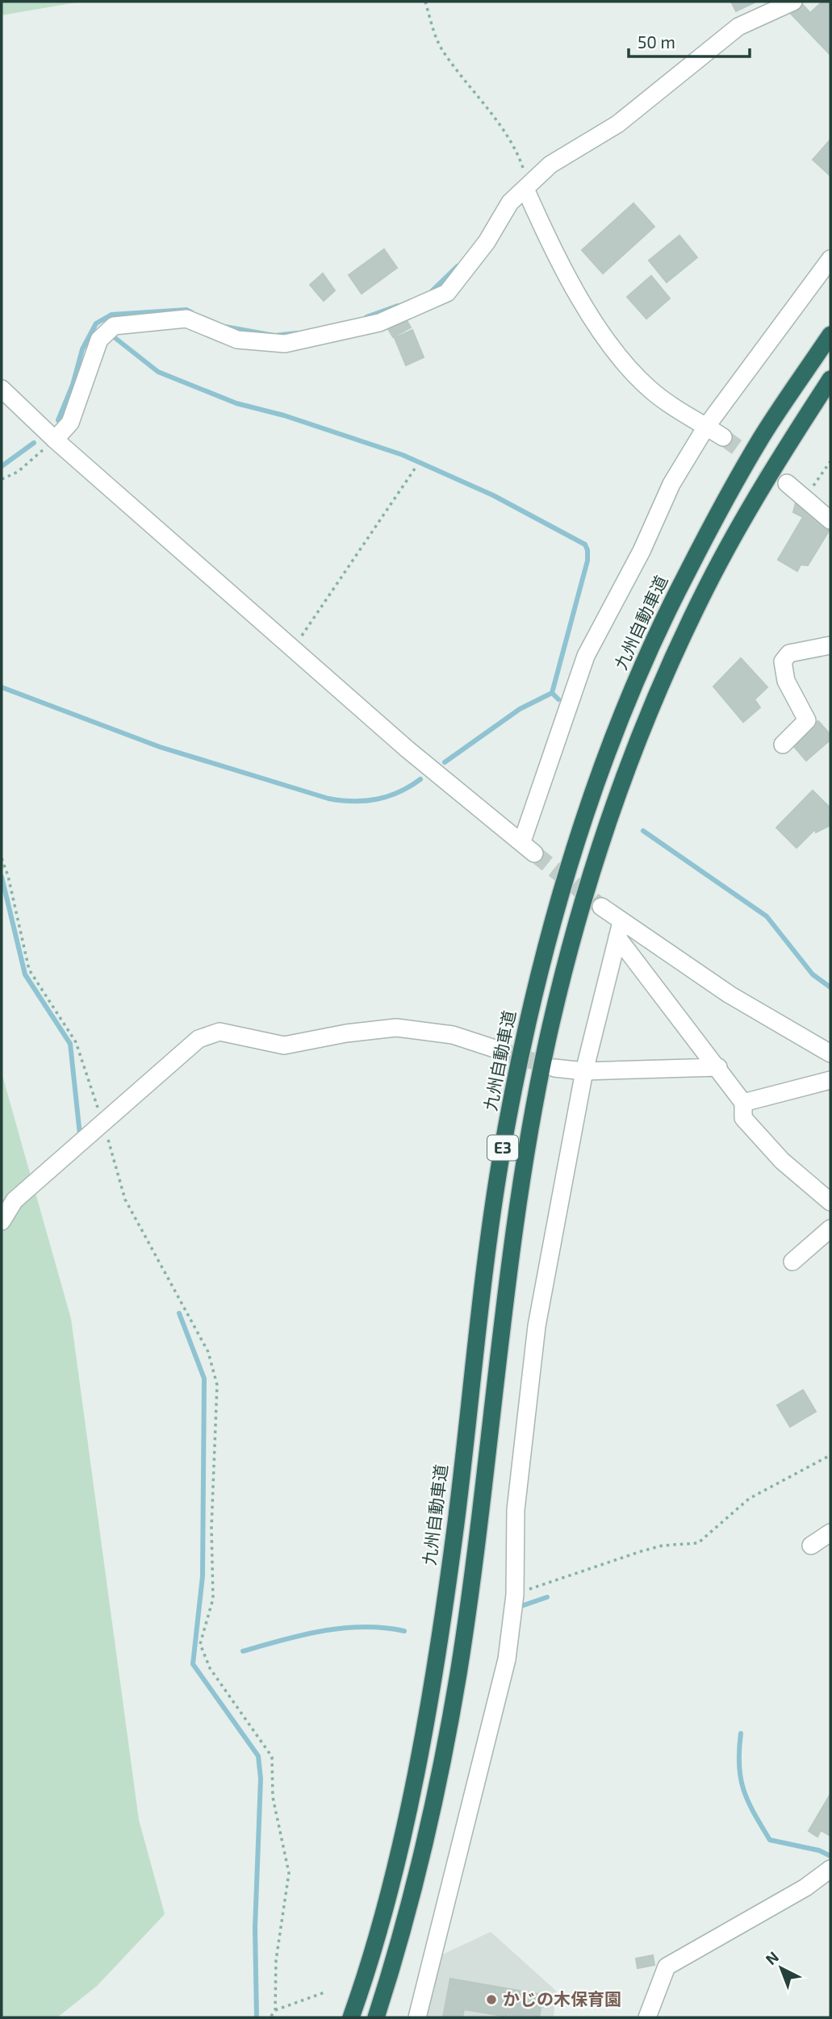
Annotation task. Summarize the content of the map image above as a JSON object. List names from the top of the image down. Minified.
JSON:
{"streets":{"highway":["九州自動車道","E3"]},"places":["かじの木保育園"],"scale_bar":"50 m","north":"top left"}
